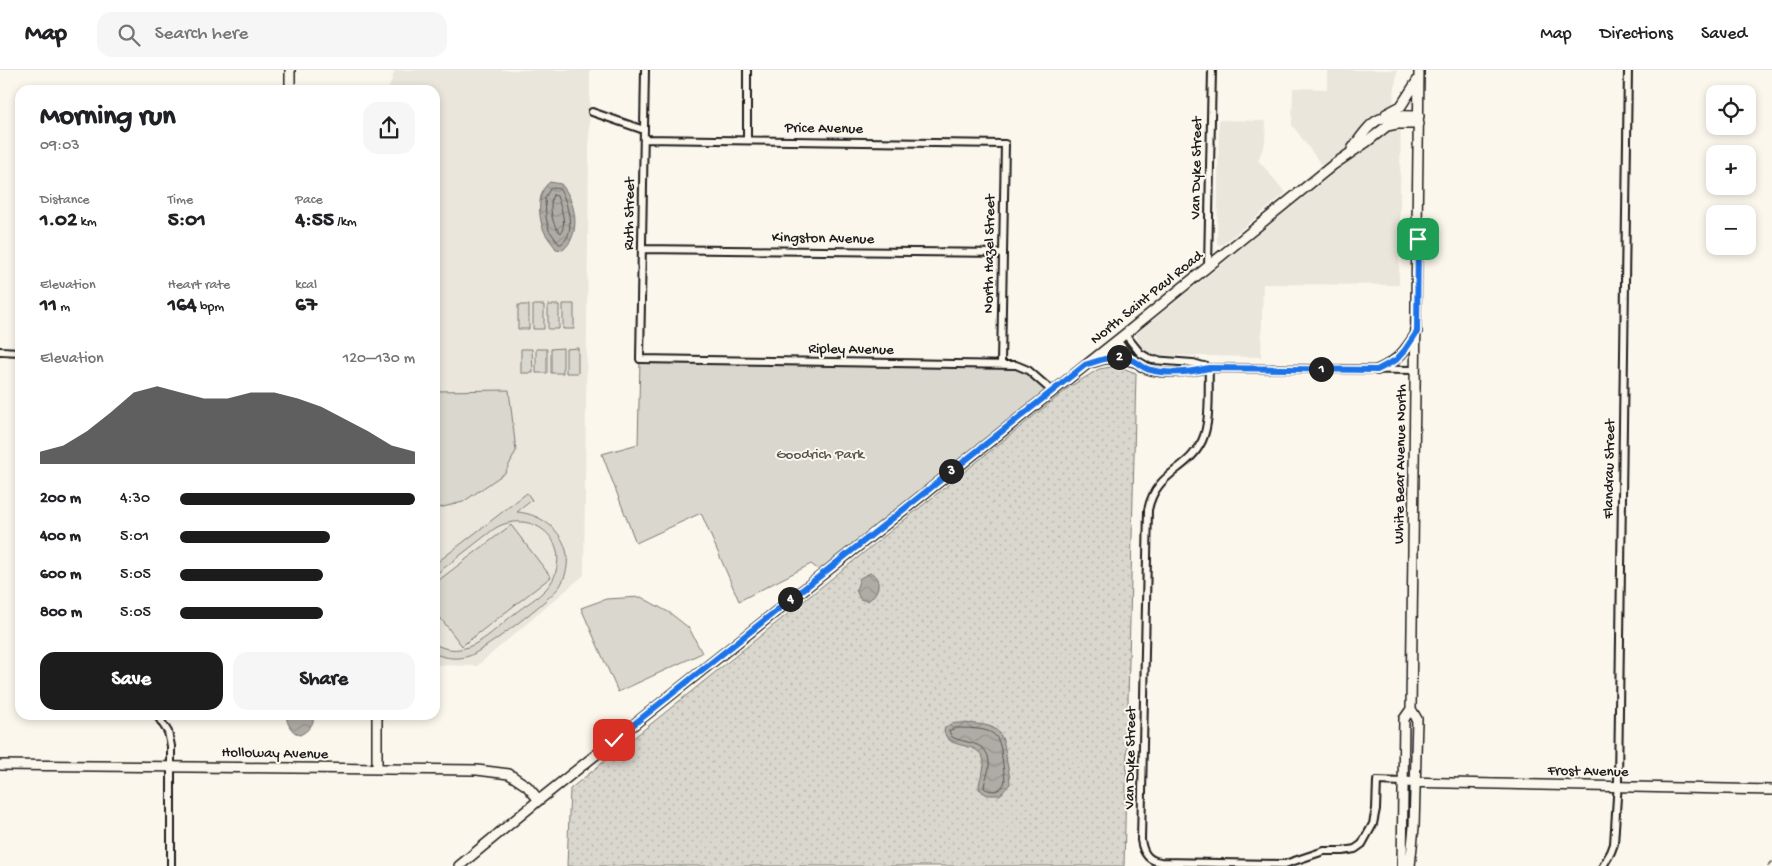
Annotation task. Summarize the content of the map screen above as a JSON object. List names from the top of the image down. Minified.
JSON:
{"streets":{"street":["Price Avenue","Van Dyke Street","Ruth Street","Kingston Avenue","North Hazel Street","North Saint Paul Road","Ripley Avenue","White Bear Avenue North","Flandrau Street","Holloway Avenue","Frost Avenue"]},"crossings":[["Price Avenue","Ruth Street"],["Price Avenue","North Hazel Street"],["Van Dyke Street","North Saint Paul Road"],["Van Dyke Street","White Bear Avenue North"],["Van Dyke Street","Frost Avenue"],["Ruth Street","Kingston Avenue"],["Ruth Street","Ripley Avenue"],["Kingston Avenue","North Hazel Street"],["North Hazel Street","Ripley Avenue"],["North Saint Paul Road","Ripley Avenue"],["North Saint Paul Road","White Bear Avenue North"],["North Saint Paul Road","Holloway Avenue"],["White Bear Avenue North","Frost Avenue"],["Flandrau Street","Frost Avenue"]],"parks":["Goodrich Park"],"page":{"header":"Map","search":"Search here","nav":["Map","Directions","Saved"],"map_buttons":["+","−"],"heading":["Morning run","09:03"],"stats":[["Distance","1.02 km"],["Time","5:01"],["Pace","4:55 /km"],["Elevation","11 m"],["Heart rate","164 bpm"],["kcal","67"]],"chart":["Elevation","120–130 m"],"pins":["2","1","3","4"],"list":[{"name":"200 m","note":"4:30"},{"name":"400 m","note":"5:01"},{"name":"600 m","note":"5:05"},{"name":"800 m","note":"5:05"}],"buttons":["Save","Share"]}}
